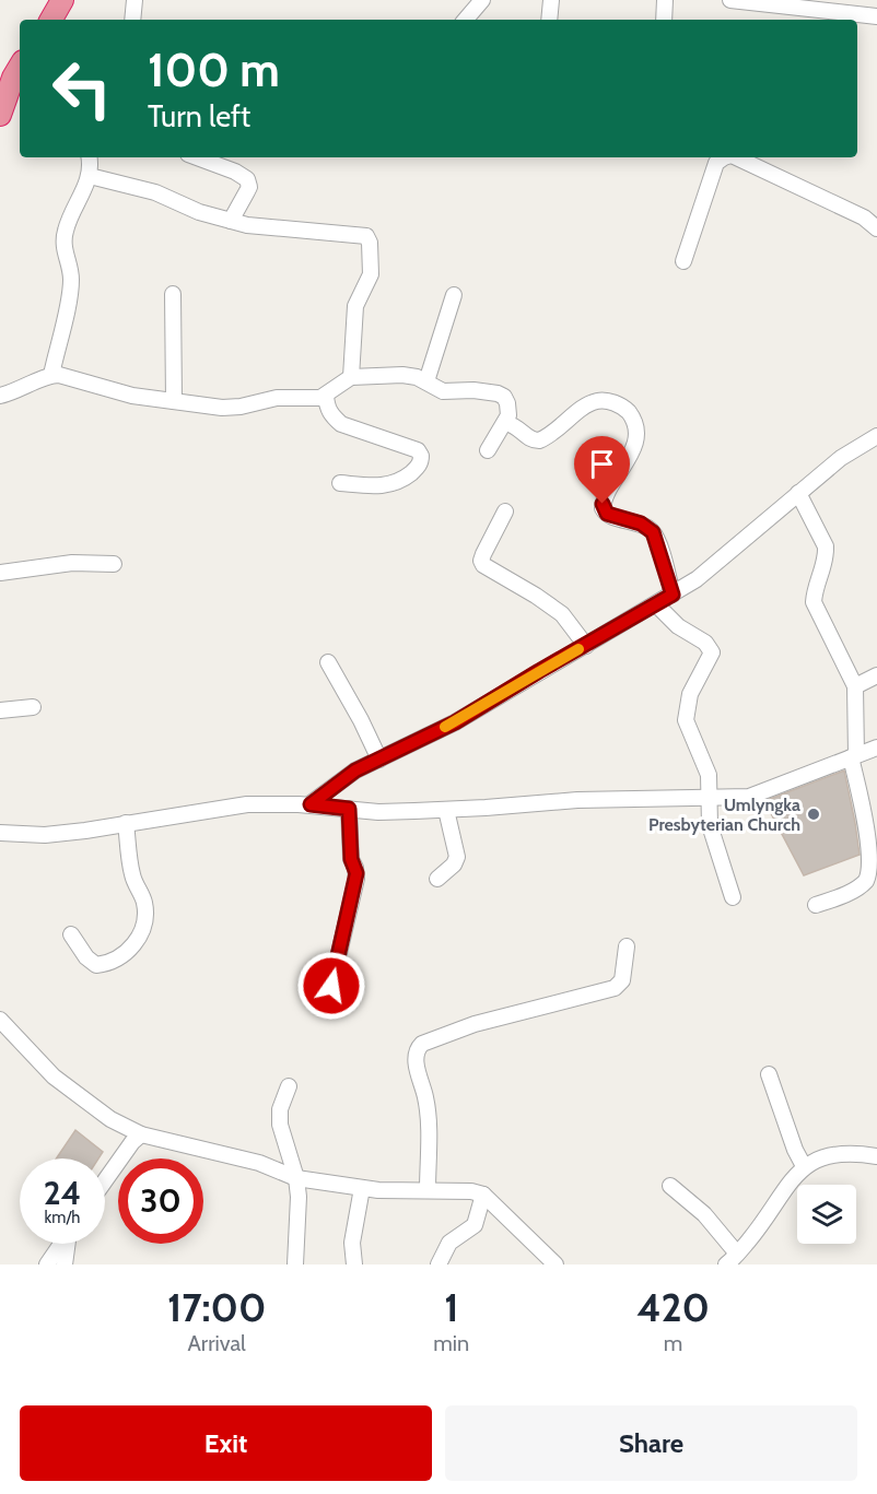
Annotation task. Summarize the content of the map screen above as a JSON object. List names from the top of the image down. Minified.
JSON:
{"places":["Umlyngka Presbyterian Church"],"page":{"turn":["100 m","Turn left"],"speed":"24 km/h","limit":"30","eta":["17:00","Arrival","1","min","420","m"],"buttons":["Exit","Share"]}}
